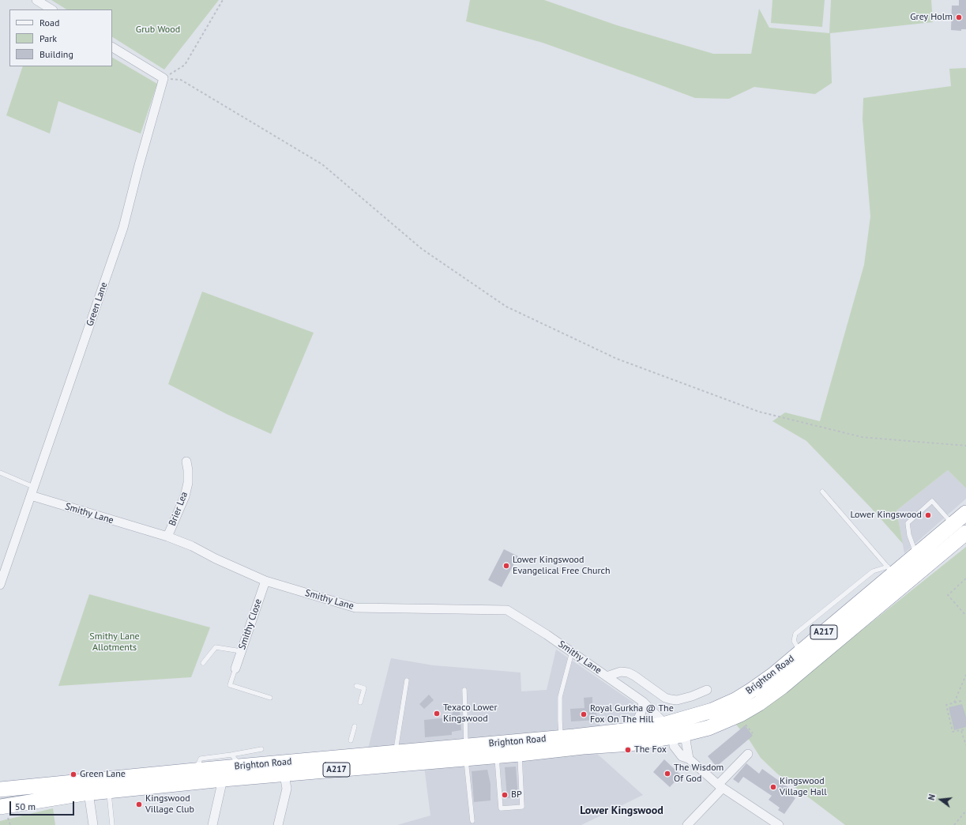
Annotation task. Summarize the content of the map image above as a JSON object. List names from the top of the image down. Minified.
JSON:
{"streets":{"highway":["A217","Brighton Road"],"street":["Green Lane","Brier Lea","Smithy Lane","Smithy Close"]},"crossings":[["Green Lane","Smithy Lane"],["Brier Lea","Smithy Lane"],["Smithy Lane","Smithy Close"],["Smithy Lane","Brighton Road"]],"districts":["Lower Kingswood"],"parks":["Grub Wood","Smithy Lane Allotments"],"places":["Grey Holm","Lower Kingswood","Lower Kingswood Evangelical Free Church","Texaco Lower Kingswood","Royal Gurkha @ The Fox On The Hill","The Fox","The Wisdom Of God","Green Lane","Kingswood Village Hall","BP","Kingswood Village Club"],"legend":["Road","Park","Building"],"scale_bar":"50 m","north":"left"}
